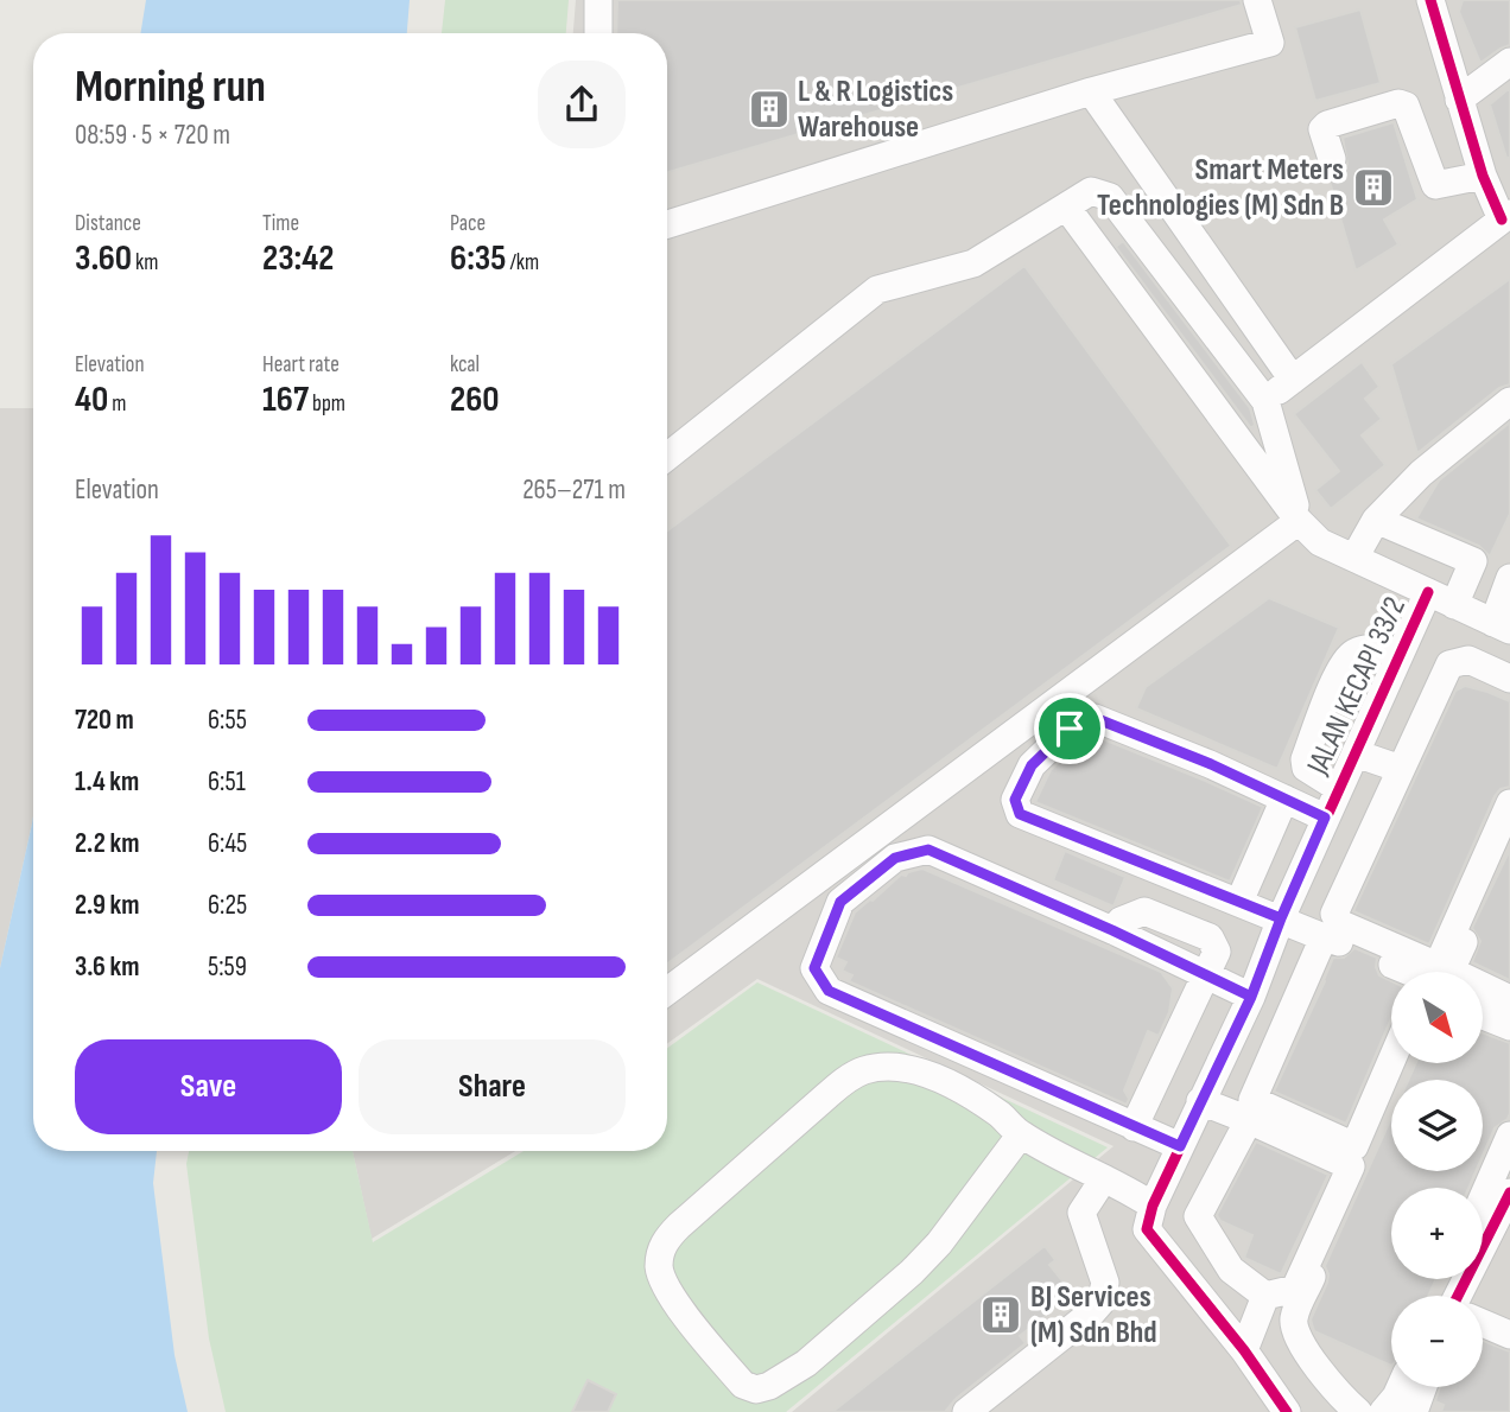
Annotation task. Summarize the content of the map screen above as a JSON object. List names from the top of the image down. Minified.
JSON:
{"streets":{"street":["JALAN KECAPI 33/2"]},"places":{"building":["L & R Logistics Warehouse","Smart Meters Technologies (M) Sdn B","BJ Services (M) Sdn Bhd"]},"north":"bottom right","page":{"heading":["Morning run","08:59 · 5 × 720 m"],"stats":[["Distance","3.60 km"],["Time","23:42"],["Pace","6:35 /km"],["Elevation","40 m"],["Heart rate","167 bpm"],["kcal","260"]],"chart":["Elevation","265–271 m"],"list":[{"name":"720 m","note":"6:55"},{"name":"1.4 km","note":"6:51"},{"name":"2.2 km","note":"6:45"},{"name":"2.9 km","note":"6:25"},{"name":"3.6 km","note":"5:59"}],"map_buttons":["+","−"],"buttons":["Save","Share"]}}
